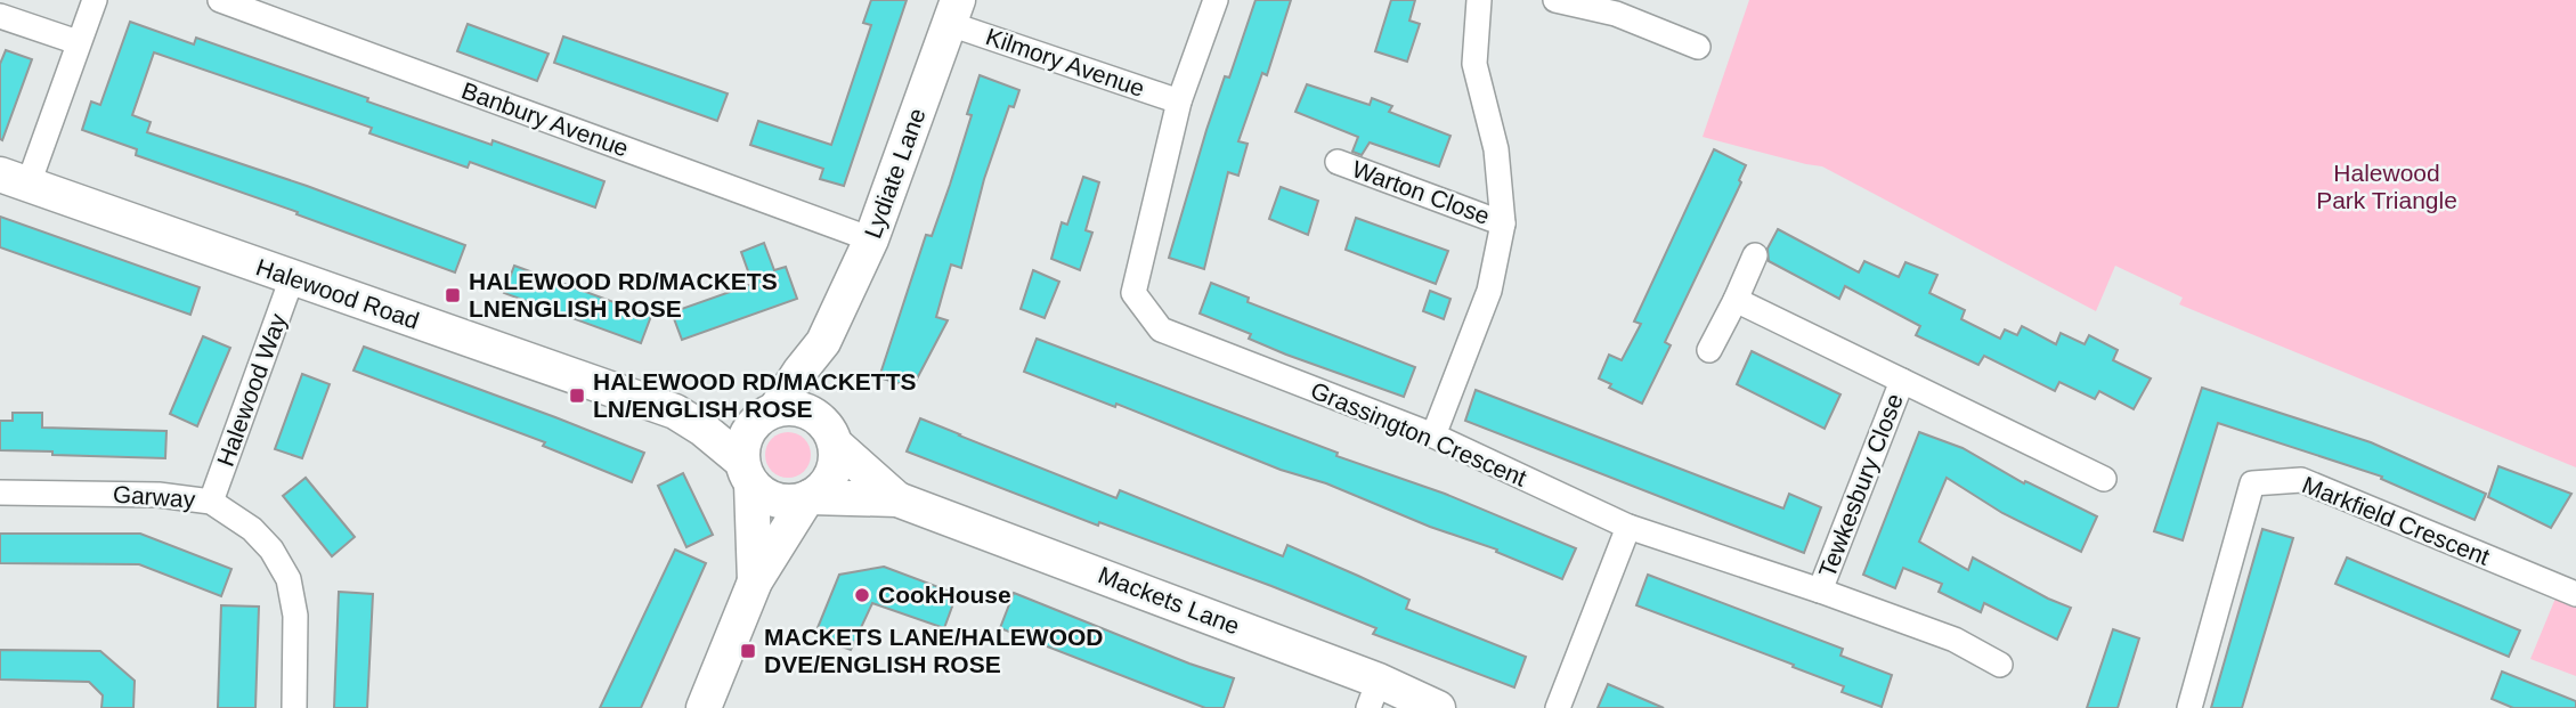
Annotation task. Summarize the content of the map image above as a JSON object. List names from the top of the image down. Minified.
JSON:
{"streets":{"street":["Kilmory Avenue","Banbury Avenue","Lydiate Lane","Warton Close","Halewood Road","Halewood Way","Grassington Crescent","Tewkesbury Close","Garway","Markfield Crescent","Mackets Lane"]},"crossings":[["Kilmory Avenue","Lydiate Lane"],["Kilmory Avenue","Grassington Crescent"],["Banbury Avenue","Lydiate Lane"],["Lydiate Lane","Halewood Road"],["Lydiate Lane","Mackets Lane"],["Halewood Road","Halewood Way"],["Halewood Road","Mackets Lane"],["Halewood Way","Garway"],["Grassington Crescent","Tewkesbury Close"]],"parks":["Halewood Park Triangle"],"places":{"transit":["HALEWOOD RD/MACKETS LNENGLISH ROSE","HALEWOOD RD/MACKETTS LN/ENGLISH ROSE","MACKETS LANE/HALEWOOD DVE/ENGLISH ROSE"],"other":["CookHouse"]}}
